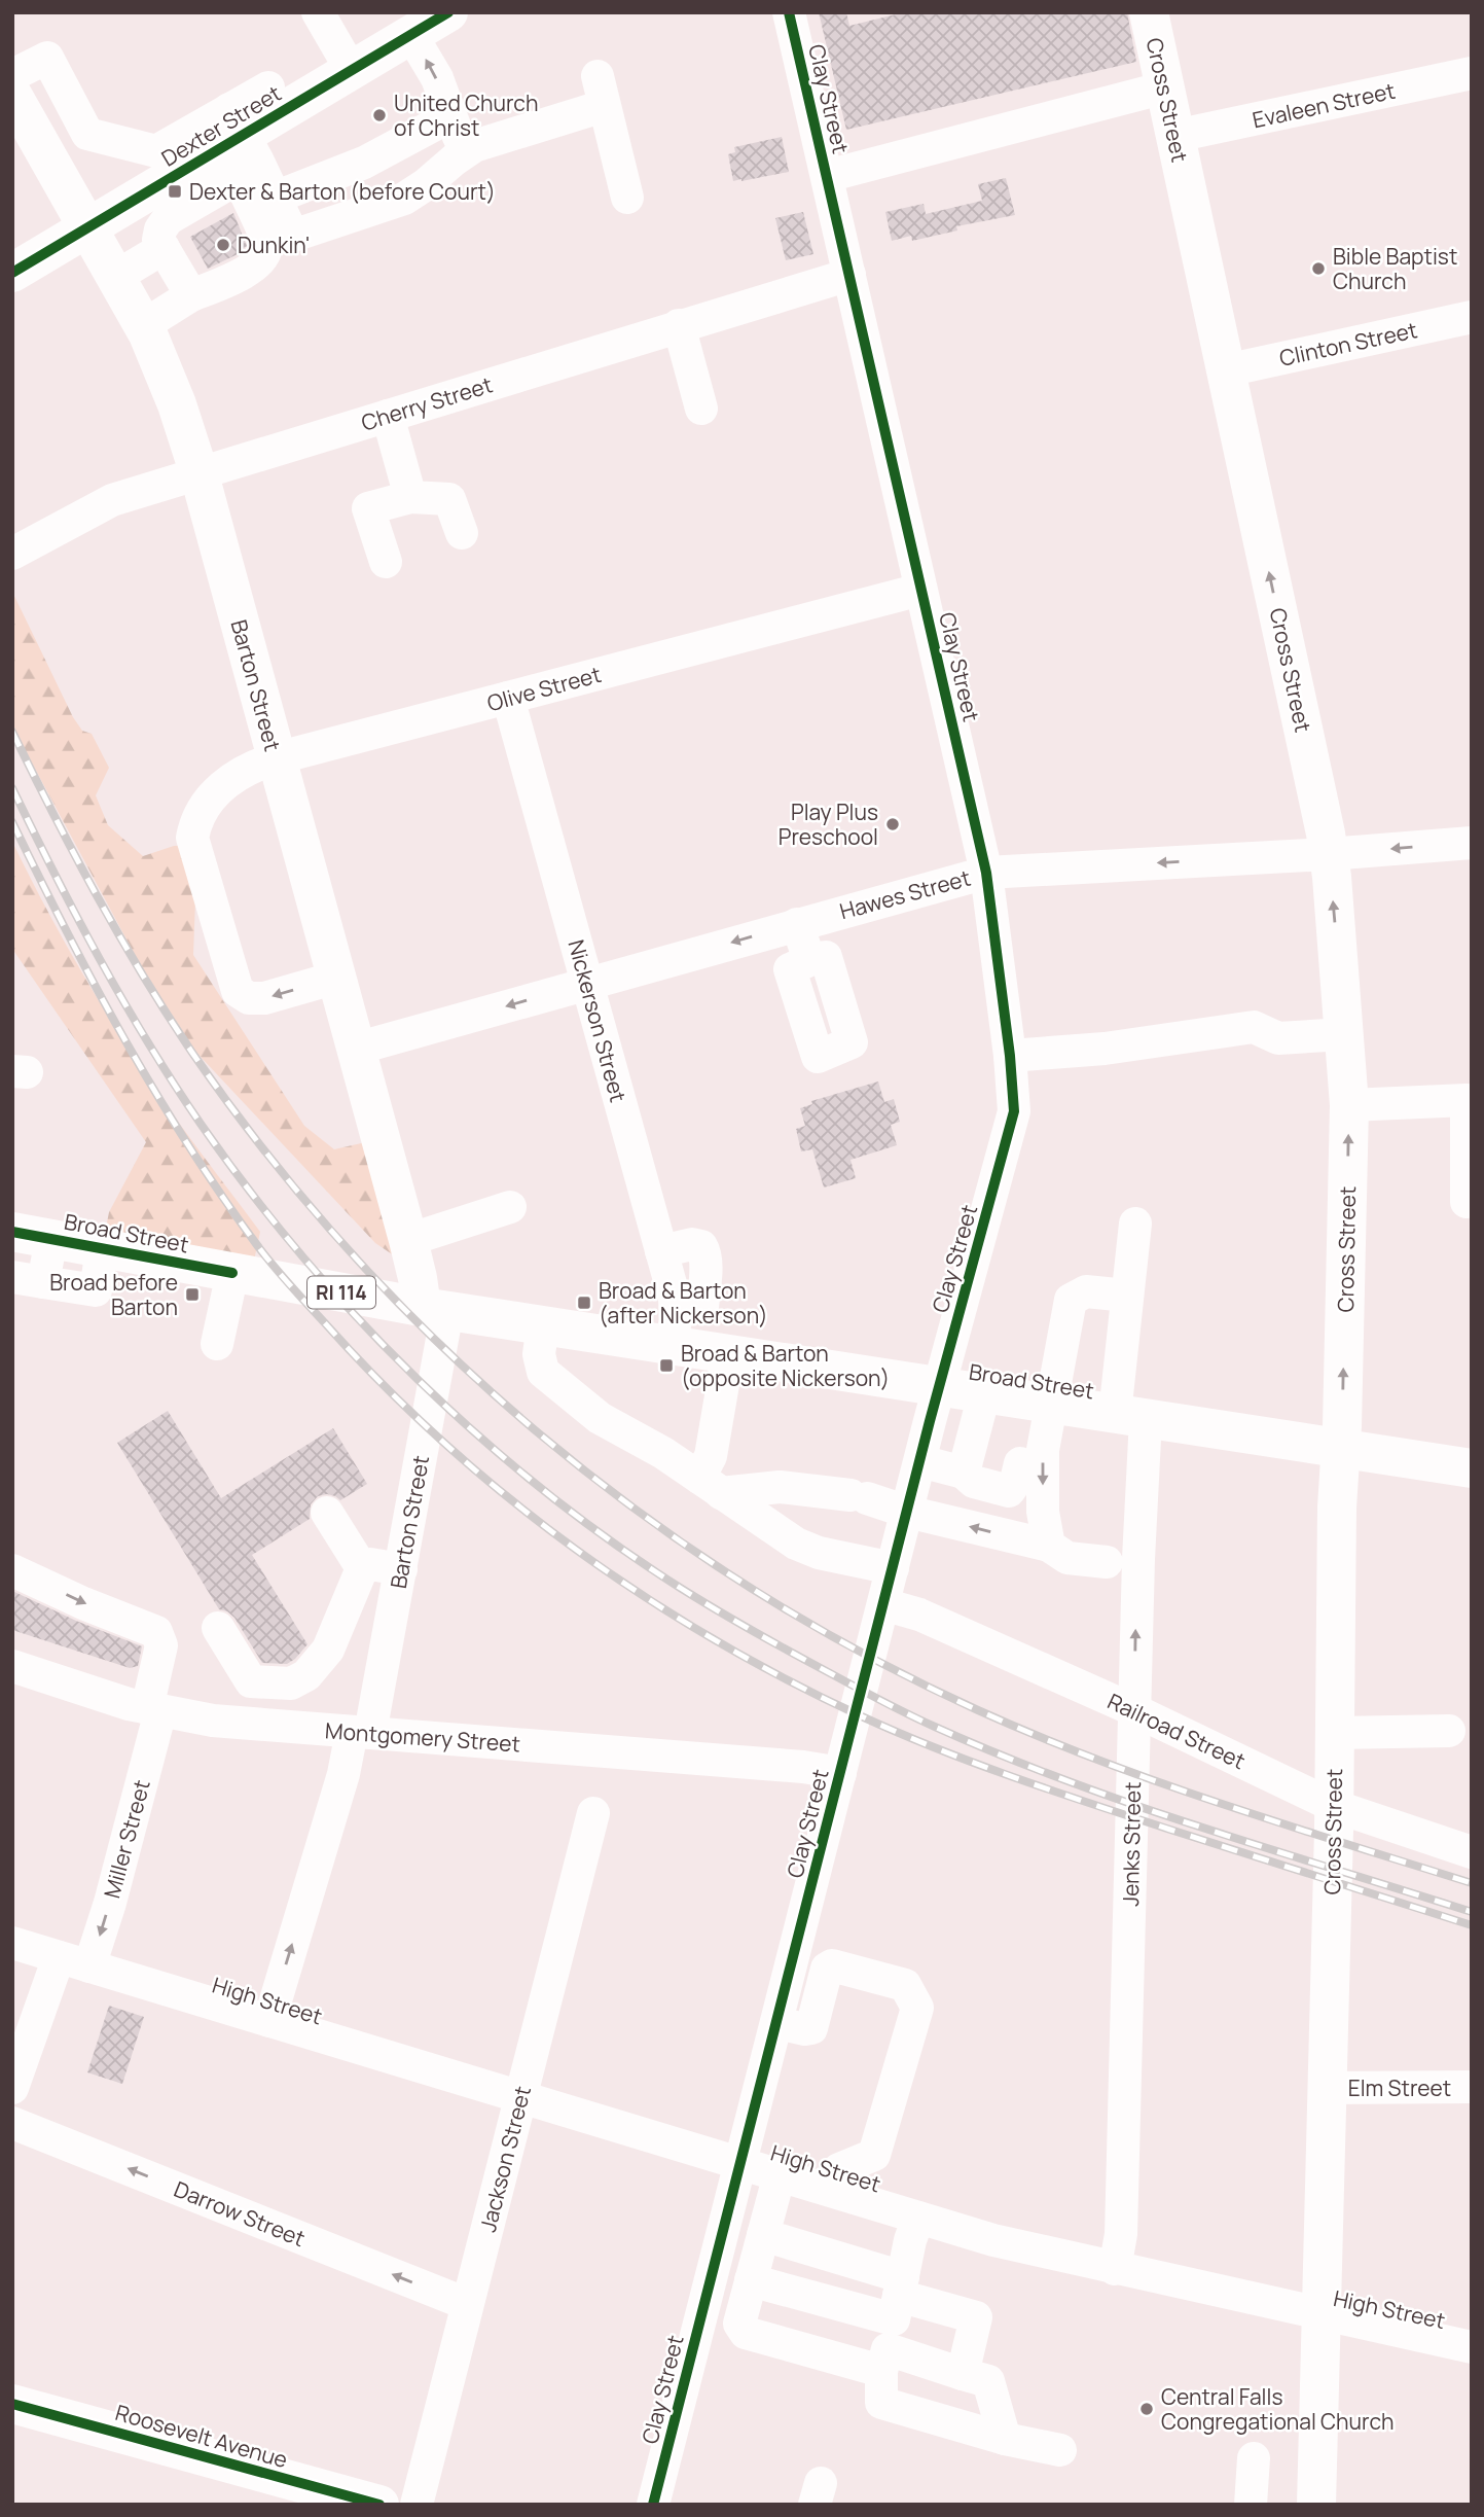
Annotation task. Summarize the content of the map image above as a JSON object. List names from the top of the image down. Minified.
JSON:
{"streets":{"main road":["Cross Street","Dexter Street","Barton Street","Broad Street","RI 114","Roosevelt Avenue"],"street":["Clay Street","Evaleen Street","Clinton Street","Cherry Street","Olive Street","Hawes Street","Nickerson Street","Railroad Street","Montgomery Street","Miller Street","Jenks Street","High Street","Elm Street","Jackson Street","Darrow Street"]},"crossings":[["Clay Street","Cherry Street"],["Clay Street","Olive Street"],["Clay Street","Hawes Street"],["Clay Street","Broad Street"],["Clay Street","Railroad Street"],["Clay Street","Montgomery Street"],["Clay Street","High Street"],["Cross Street","Evaleen Street"],["Cross Street","Clinton Street"],["Cross Street","Hawes Street"],["Cross Street","Broad Street"],["Cross Street","Railroad Street"],["Cross Street","High Street"],["Cross Street","Elm Street"],["Dexter Street","Barton Street"],["Cherry Street","Barton Street"],["Barton Street","Olive Street"],["Barton Street","Hawes Street"],["Barton Street","Broad Street"],["Barton Street","Montgomery Street"],["Barton Street","High Street"],["Olive Street","Nickerson Street"],["Hawes Street","Nickerson Street"],["Nickerson Street","Broad Street"],["Broad Street","Jenks Street"],["Railroad Street","Jenks Street"],["Montgomery Street","Miller Street"],["Miller Street","High Street"],["Jenks Street","High Street"],["High Street","Jackson Street"],["Jackson Street","Darrow Street"]],"one_way":["Cross Street","Miller Street","Darrow Street"],"places":{"other":["United Church of Christ","Dunkin'","Bible Baptist Church","Play Plus Preschool","Central Falls Congregational Church"],"transit":["Dexter & Barton (before Court)","Broad before Barton","Broad & Barton (after Nickerson)","Broad & Barton (opposite Nickerson)"]}}
